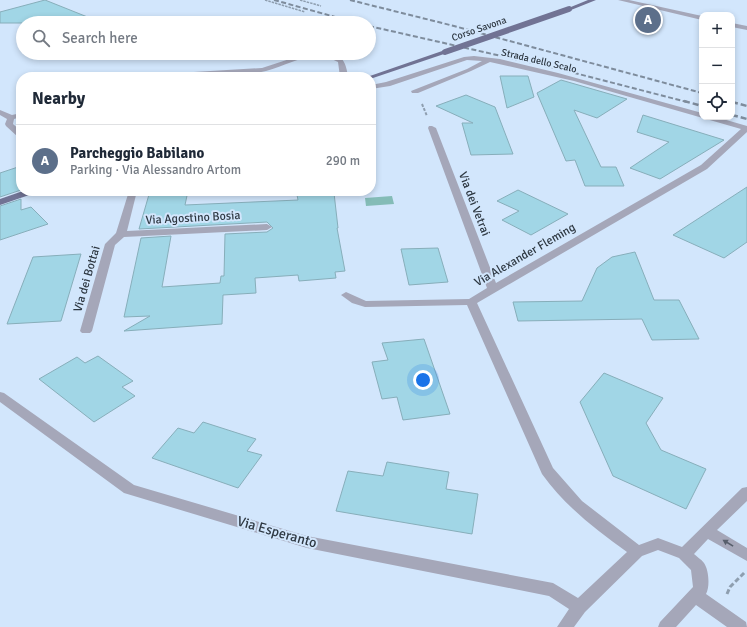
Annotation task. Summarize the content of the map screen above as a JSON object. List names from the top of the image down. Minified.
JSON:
{"streets":{"main road":["Corso Savona"],"street":["Strada dello Scalo","Via dei Vetrai","Via Agostino Bosia","Via Alexander Fleming","Via dei Bottai","Via Esperanto"]},"crossings":[["Via dei Vetrai","Via Alexander Fleming"],["Via Agostino Bosia","Via dei Bottai"]],"page":{"pins":"A","map_buttons":["+","−"],"search":"Search here","heading":"Nearby","list":[{"mark":"A","name":"Parcheggio Babilano","note":"Parking · Via Alessandro Artom","value":"290 m"}]}}
